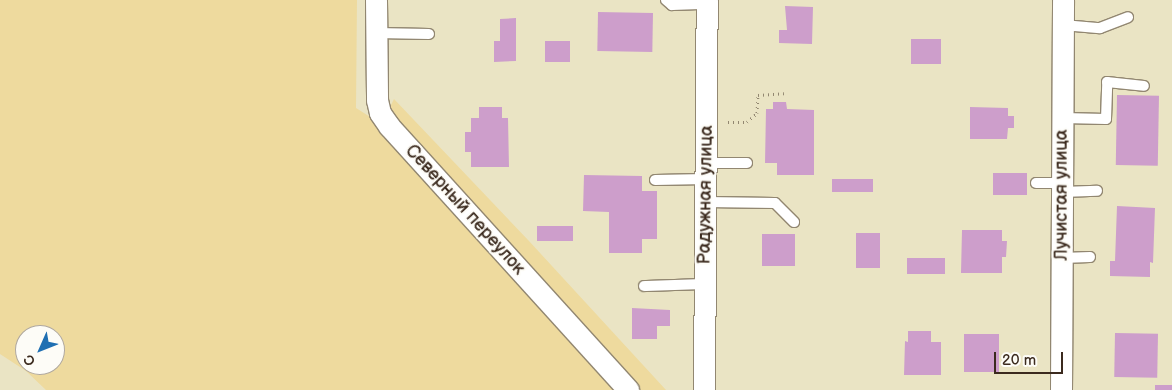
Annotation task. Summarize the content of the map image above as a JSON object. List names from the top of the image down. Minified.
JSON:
{"streets":{"street":["Радужная улица","Лучистая улица","Северный переулок"]},"scale_bar":"20 m","north":"bottom left"}
